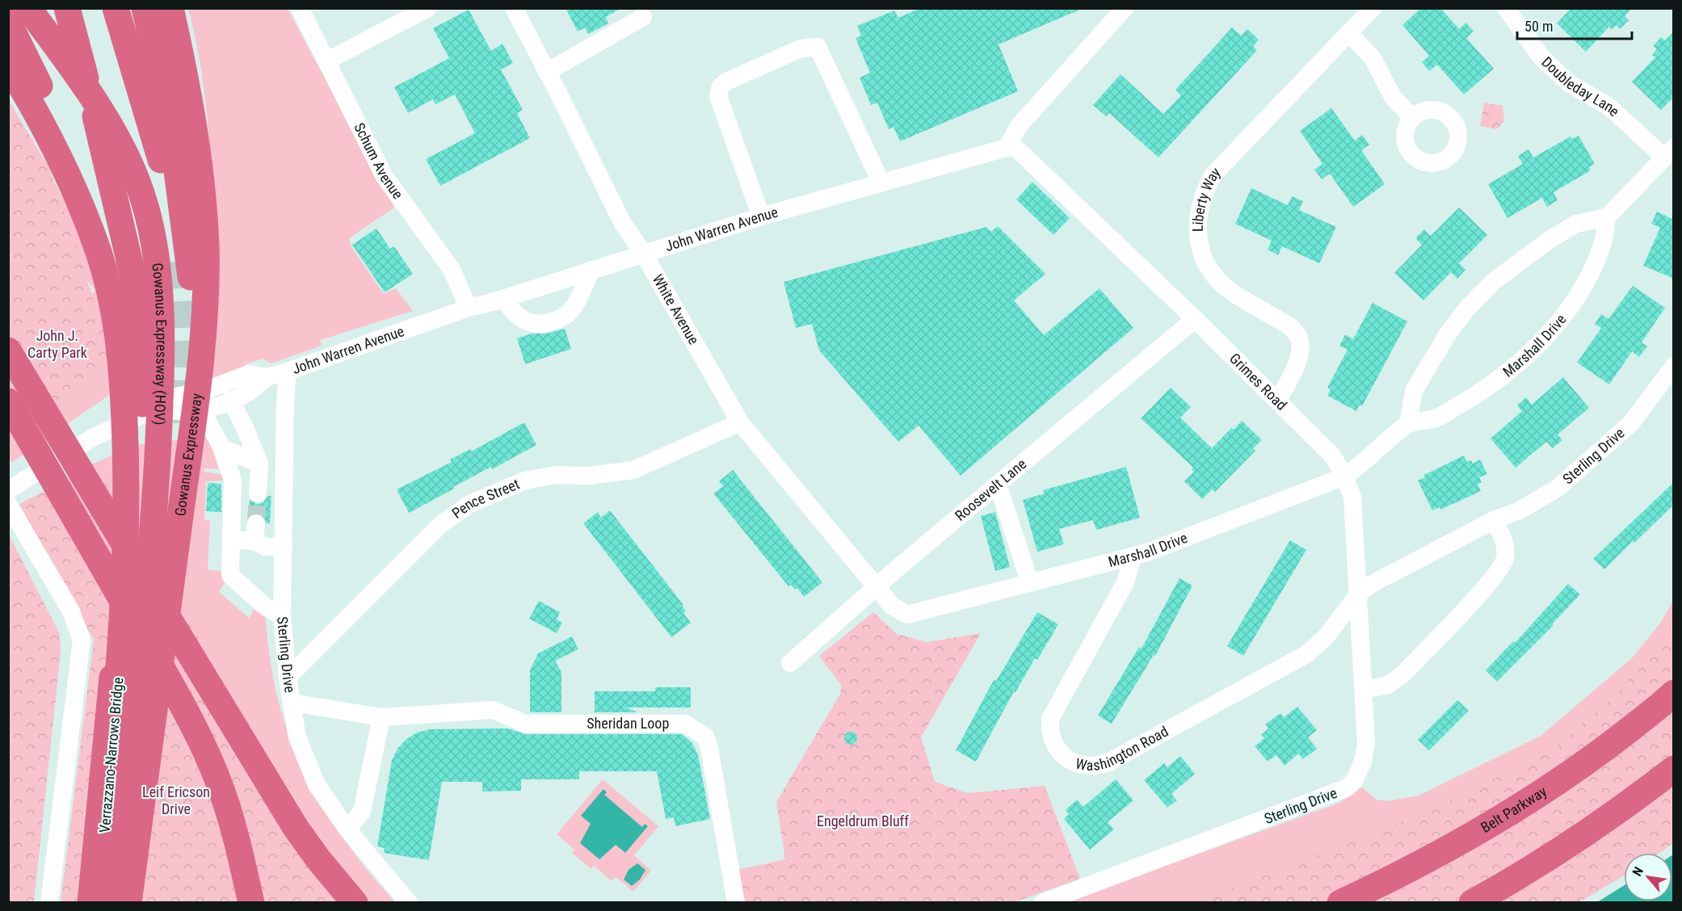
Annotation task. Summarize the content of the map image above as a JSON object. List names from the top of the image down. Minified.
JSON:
{"streets":{"highway":["Gowanus Expressway (HOV)","Gowanus Expressway","Verrazzano-Narrows Bridge","Belt Parkway"],"street":["Doubleday Lane","Schum Avenue","Liberty Way","John Warren Avenue","White Avenue","Marshall Drive","Grimes Road","Sterling Drive","Roosevelt Lane","Pence Street","Sheridan Loop","Washington Road"]},"crossings":[["Schum Avenue","John Warren Avenue"],["Liberty Way","Grimes Road"],["John Warren Avenue","White Avenue"],["John Warren Avenue","Grimes Road"],["John Warren Avenue","Gowanus Expressway"],["John Warren Avenue","Sterling Drive"],["White Avenue","Marshall Drive"],["White Avenue","Roosevelt Lane"],["White Avenue","Pence Street"],["Gowanus Expressway (HOV)","Verrazzano-Narrows Bridge"],["Marshall Drive","Grimes Road"],["Marshall Drive","Roosevelt Lane"],["Marshall Drive","Washington Road"],["Grimes Road","Sterling Drive"],["Grimes Road","Roosevelt Lane"],["Grimes Road","Washington Road"],["Sterling Drive","Pence Street"],["Sterling Drive","Sheridan Loop"],["Sterling Drive","Washington Road"]],"parks":["John J. Carty Park","Leif Ericson Drive","Engeldrum Bluff"],"scale_bar":"50 m","north":"top left"}
